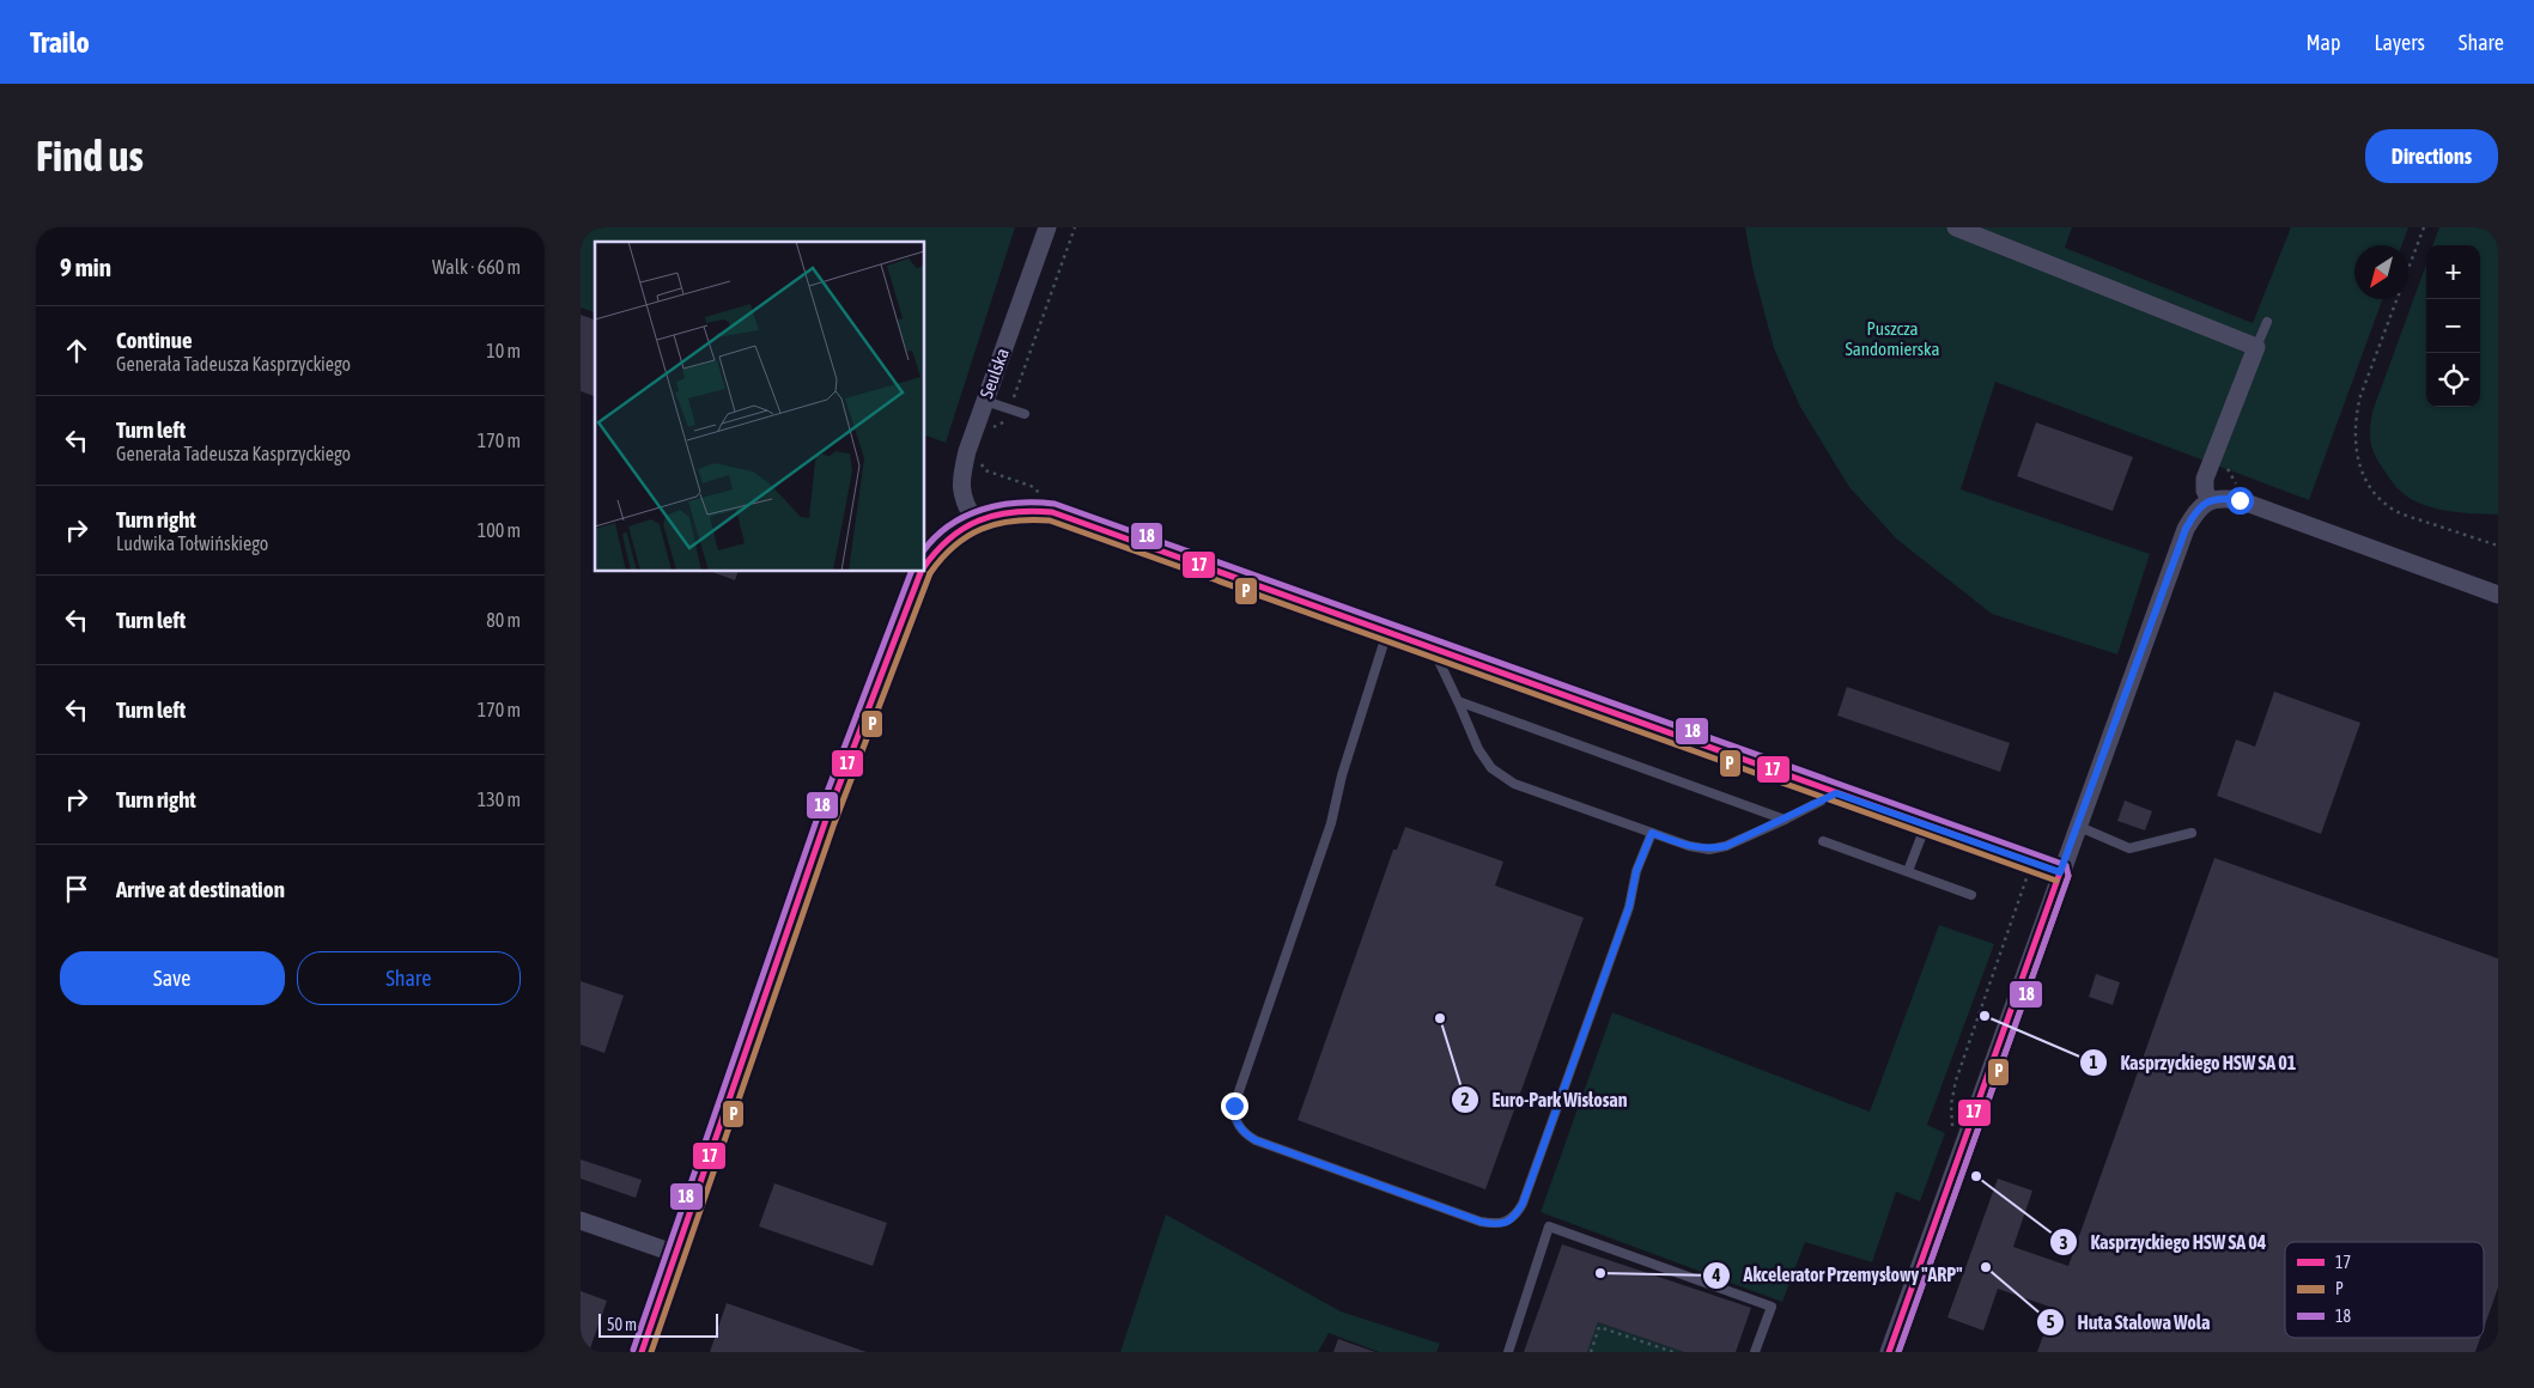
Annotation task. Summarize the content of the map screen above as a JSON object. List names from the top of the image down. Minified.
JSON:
{"streets":{"street":["Seulska"]},"parks":["Puszcza Sandomierska"],"places":["Kasprzyckiego HSW SA 01","Euro-Park Wisłosan","Kasprzyckiego HSW SA 04","Huta Stalowa Wola","Akcelerator Przemysłowy \"ARP\""],"lines":["transit line 18","transit line 17","transit line P"],"legend":["17","P","18"],"scale_bar":"50 m","north":"bottom left","page":{"header":"Trailo","nav":["Map","Layers","Share"],"buttons":["Directions",["Save","Share"]],"title":"Find us","heading":["9 min","Walk · 660 m"],"map_buttons":["+","−"],"list":[["Continue","Generała Tadeusza Kasprzyckiego","10 m"],["Turn left","Generała Tadeusza Kasprzyckiego","170 m"],["Turn right","Ludwika Tołwińskiego","100 m"],["Turn left","80 m"],["Turn left","170 m"],["Turn right","130 m"],"Arrive at destination"],"scale":"50 m"}}
